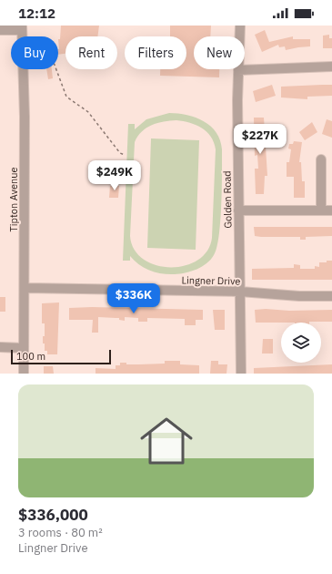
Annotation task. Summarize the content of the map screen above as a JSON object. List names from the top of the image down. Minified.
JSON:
{"streets":{"street":["Tipton Avenue","Golden Road","Lingner Drive"]},"crossings":[["Tipton Avenue","Lingner Drive"],["Golden Road","Lingner Drive"]],"scale_bar":"100 m","page":{"status":"12:12","chip":["Buy","Rent","Filters","New"],"price":["$227K","$249K","$336K"],"scale":"100 m","list":[{"name":"$336,000","note":"3 rooms · 80 m² · Lingner Drive"}]}}
